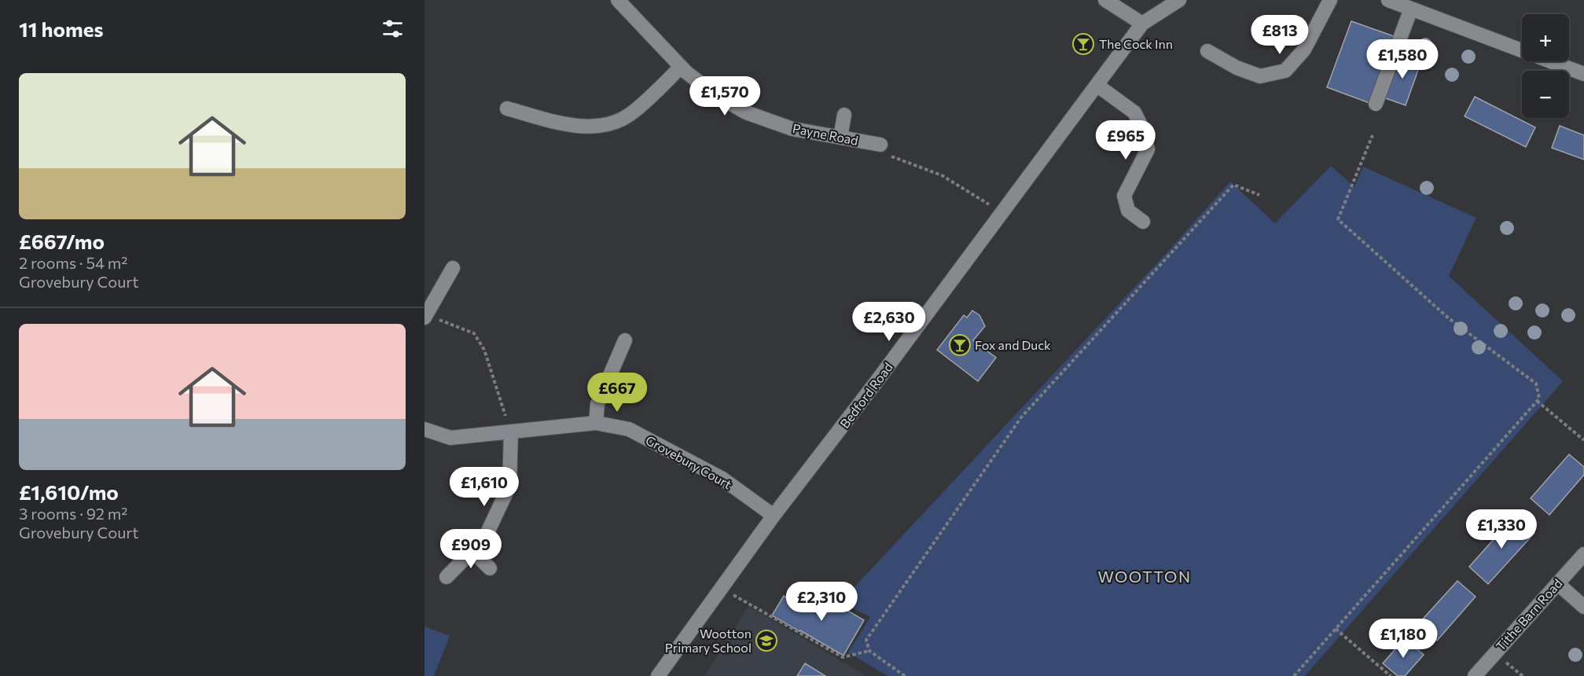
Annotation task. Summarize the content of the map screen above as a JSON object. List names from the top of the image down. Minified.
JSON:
{"streets":{"street":["Payne Road","Bedford Road","Grovebury Court","Tithe Barn Road"]},"crossings":[["Bedford Road","Grovebury Court"]],"districts":["WOOTTON"],"places":{"bar":["The Cock Inn","Fox and Duck"],"school or university":["Wootton Primary School"]},"page":{"heading":"11 homes","map_buttons":["+","−"],"price":["£813","£1,580","£1,570","£965","£2,630","£667","£1,610","£1,330","£909","£2,310","£1,180"],"list":[{"name":"£667/mo","note":"2 rooms · 54 m² · Grovebury Court"},{"name":"£1,610/mo","note":"3 rooms · 92 m² · Grovebury Court"}]}}
